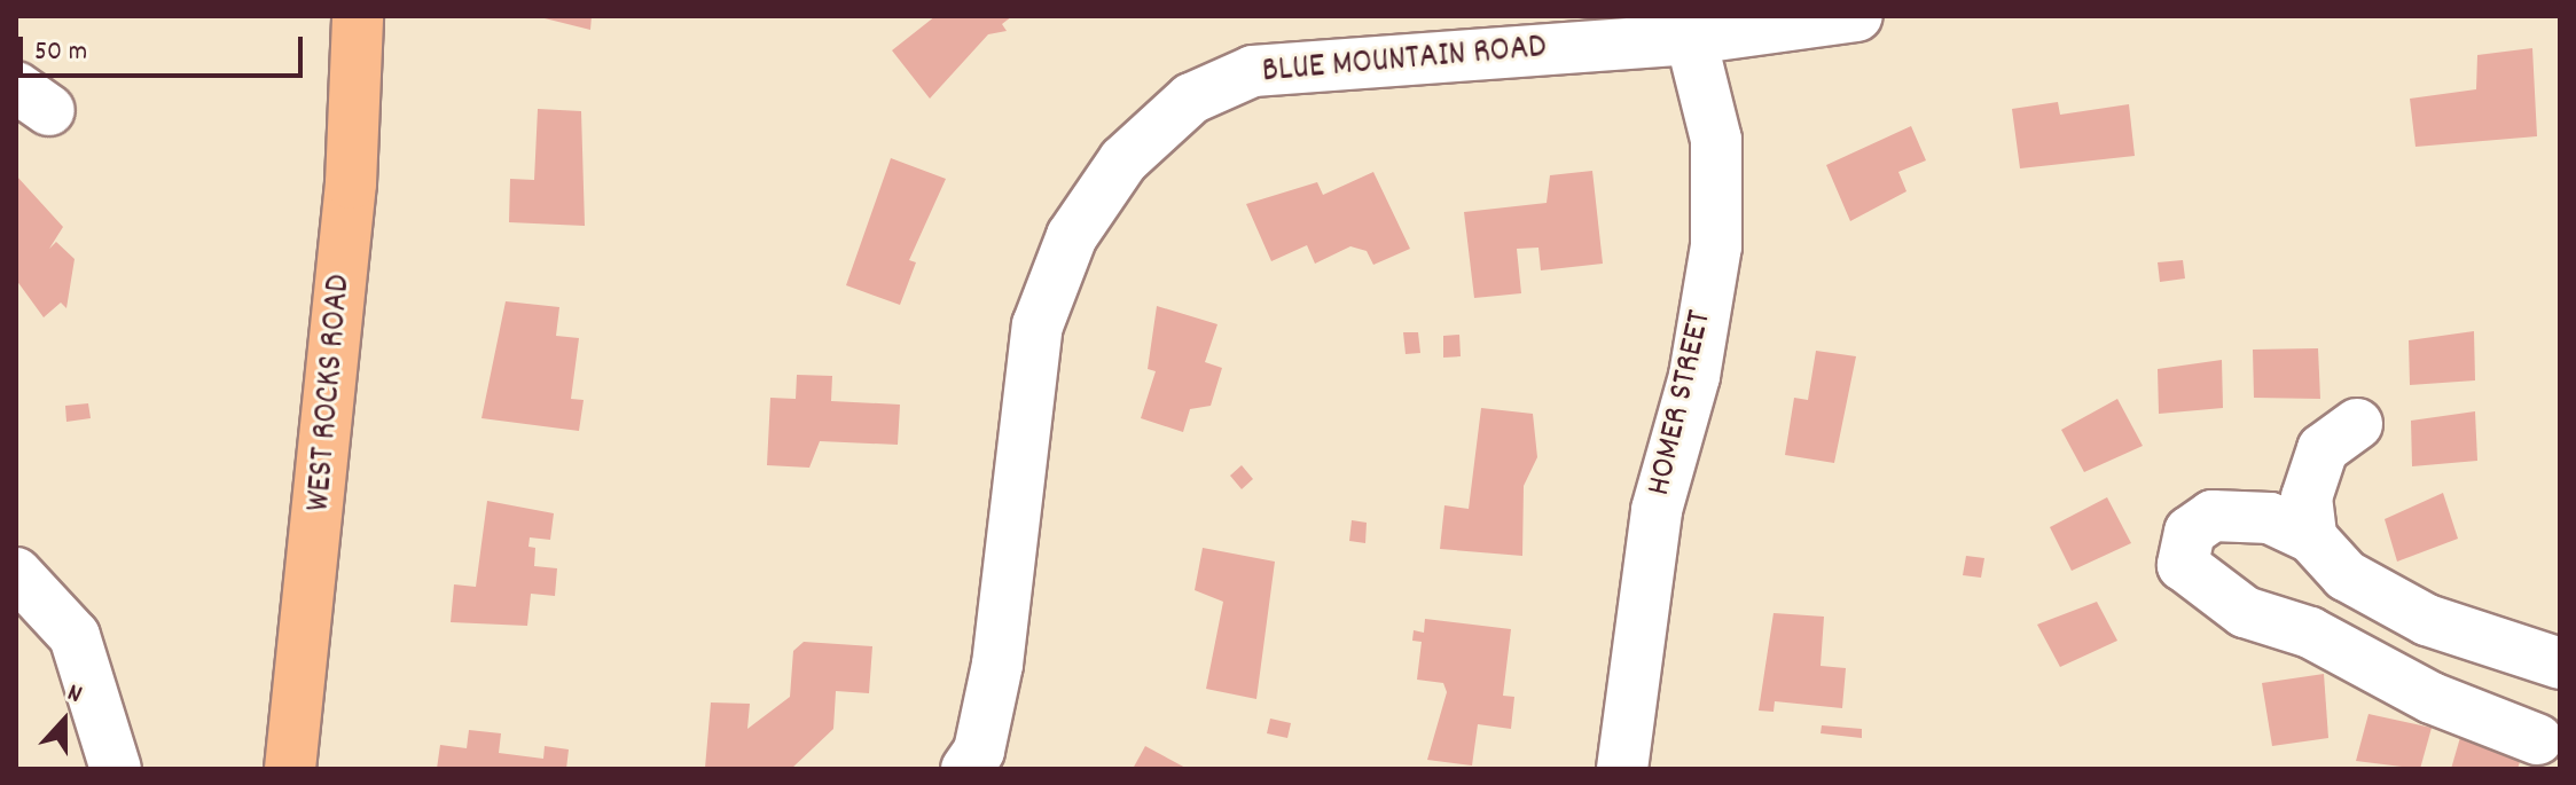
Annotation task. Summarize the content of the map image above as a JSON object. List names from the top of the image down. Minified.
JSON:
{"streets":{"main road":["WEST ROCKS ROAD"],"street":["BLUE MOUNTAIN ROAD","HOMER STREET"]},"crossings":[["BLUE MOUNTAIN ROAD","HOMER STREET"]],"scale_bar":"50 m","north":"top"}
